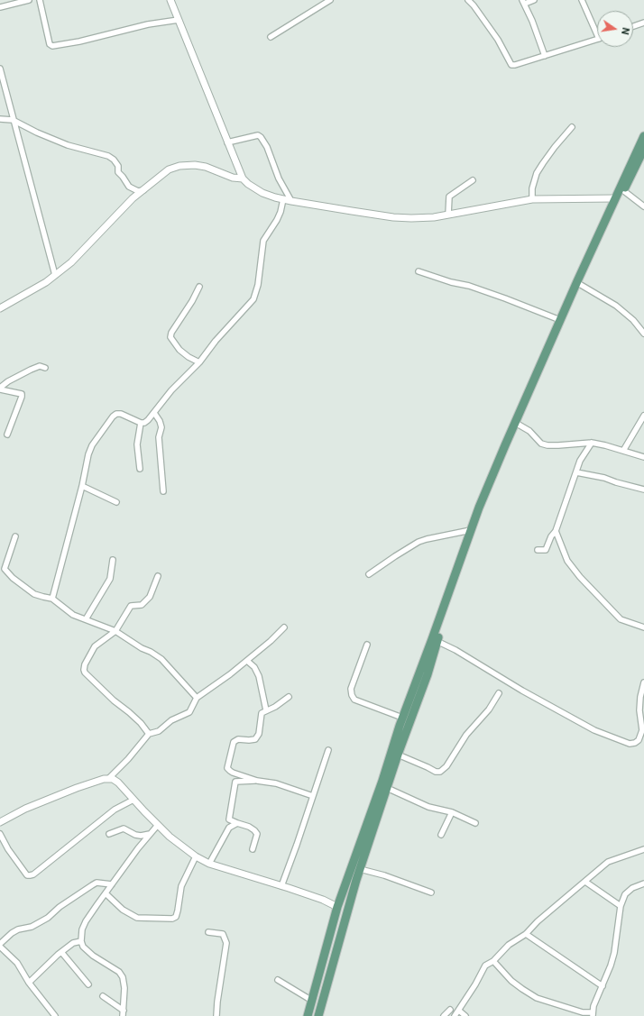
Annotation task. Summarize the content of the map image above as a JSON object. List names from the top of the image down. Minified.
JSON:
{"north":"right"}
